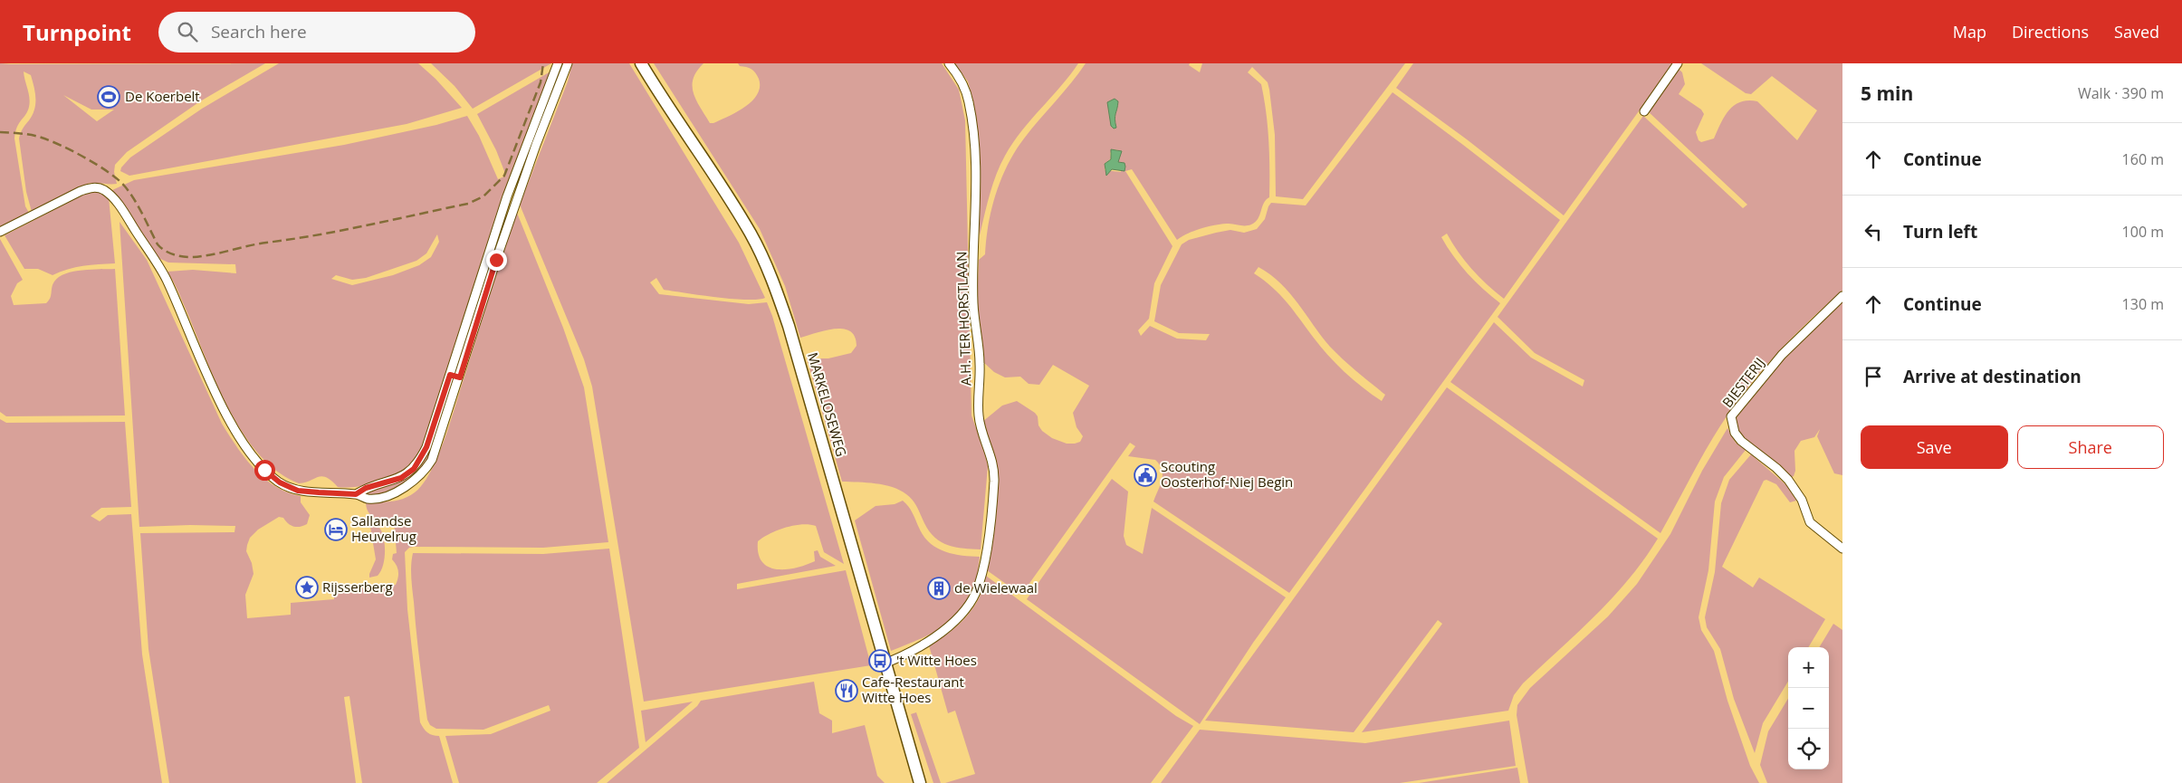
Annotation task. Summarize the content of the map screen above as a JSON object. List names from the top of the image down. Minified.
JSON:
{"streets":{"main road":["MARKELOSEWEG"],"street":["A.H. TER HORSTLAAN","BIESTERIJ"]},"crossings":[["A.H. TER HORSTLAAN","MARKELOSEWEG"]],"places":{"sports":["De Koerbelt"],"public building":["Scouting Oosterhof-Niej Begin"],"hotel":["Sallandse Heuvelrug"],"place":["Rijsserberg"],"building":["de Wielewaal"],"bus stop":["'t Witte Hoes"],"restaurant":["Cafe-Restaurant Witte Hoes"]},"page":{"header":"Turnpoint","search":"Search here","nav":["Map","Directions","Saved"],"heading":["5 min","Walk · 390 m"],"list":[["Continue","160 m"],["Turn left","100 m"],["Continue","130 m"],"Arrive at destination"],"buttons":["Save","Share"],"map_buttons":["+","−"]}}
